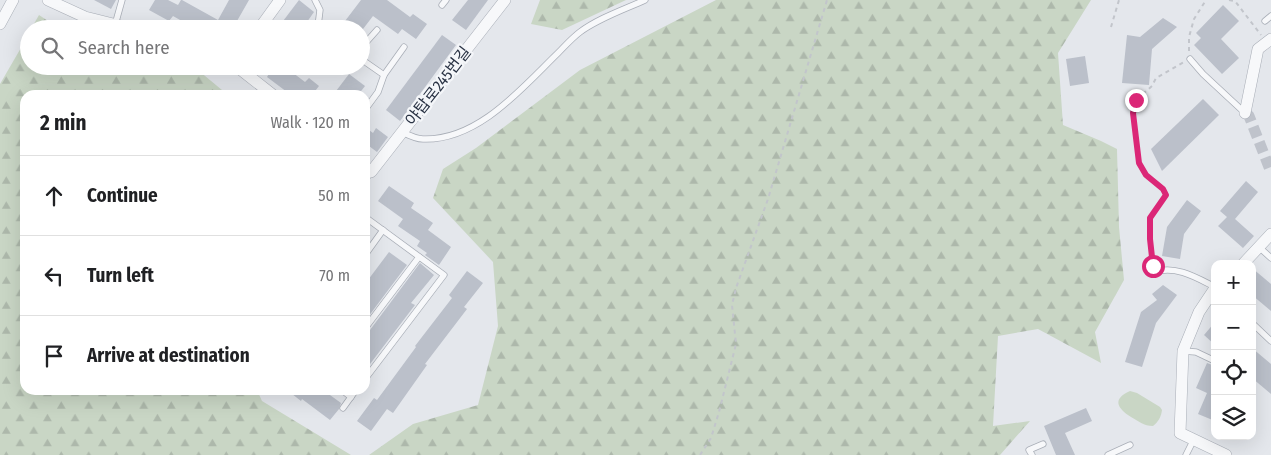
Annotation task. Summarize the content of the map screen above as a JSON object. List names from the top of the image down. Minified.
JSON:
{"streets":{"street":["야탑로245번길"]},"page":{"search":"Search here","heading":["2 min","Walk · 120 m"],"list":[["Continue","50 m"],["Turn left","70 m"],"Arrive at destination"],"map_buttons":["+","−"]}}
